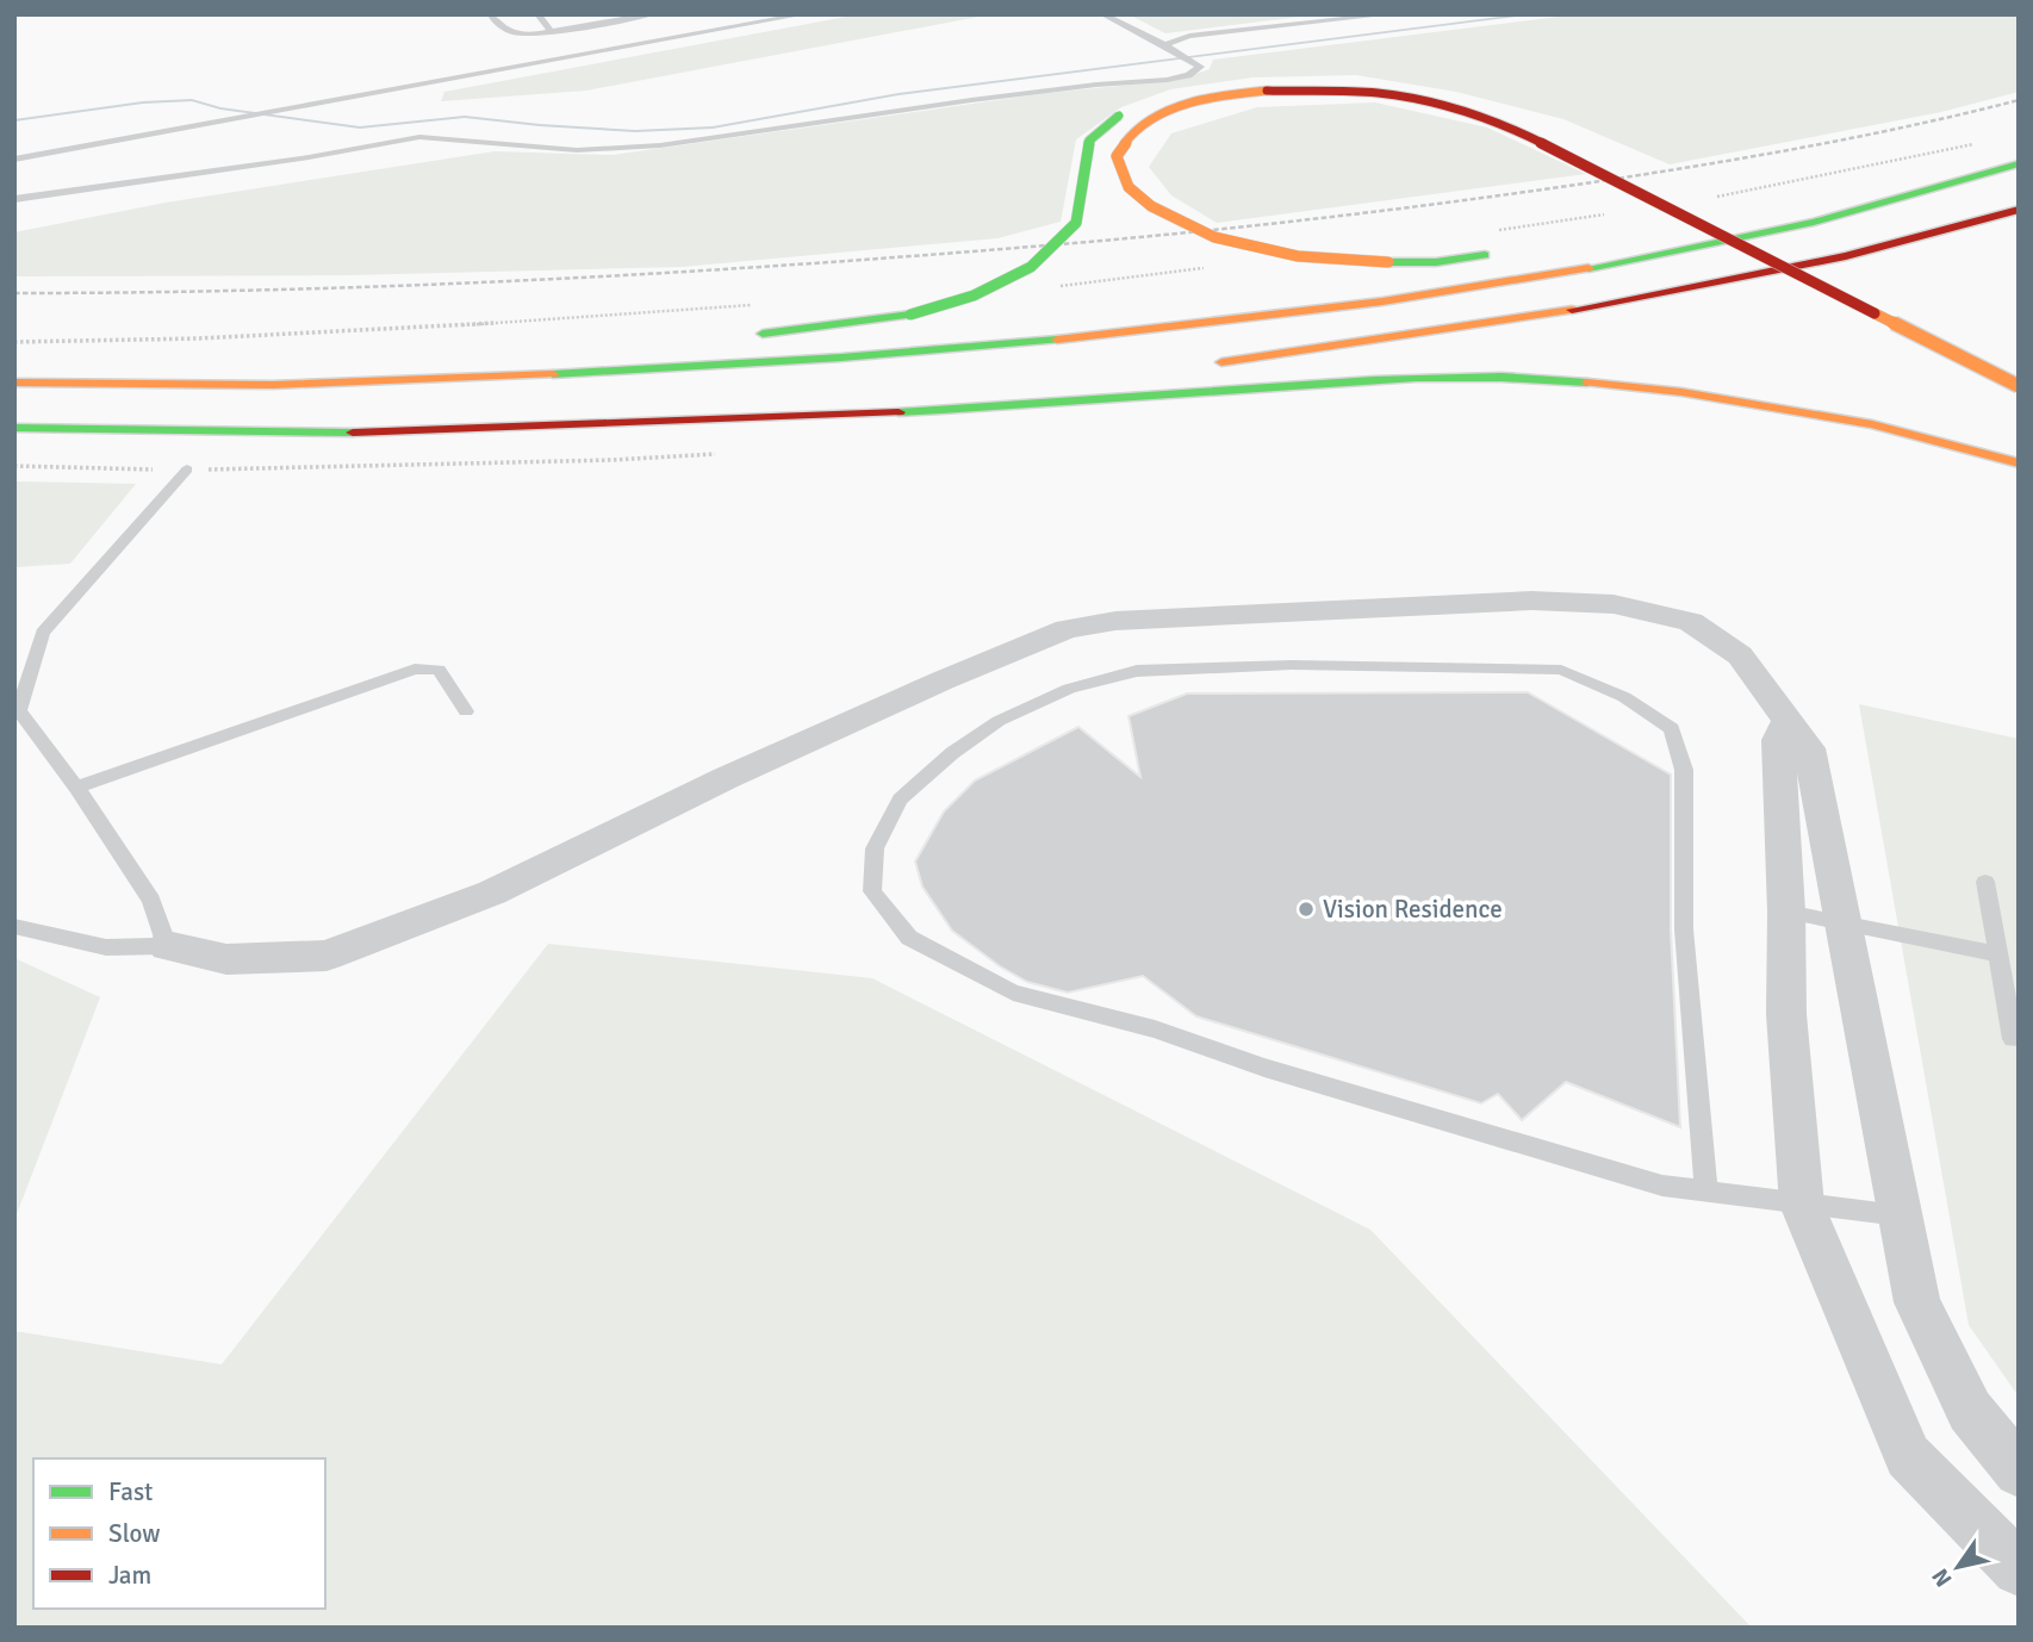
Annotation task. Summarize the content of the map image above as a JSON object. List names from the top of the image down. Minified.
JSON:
{"places":["Vision Residence"],"legend":["Fast","Slow","Jam"],"north":"bottom left"}
